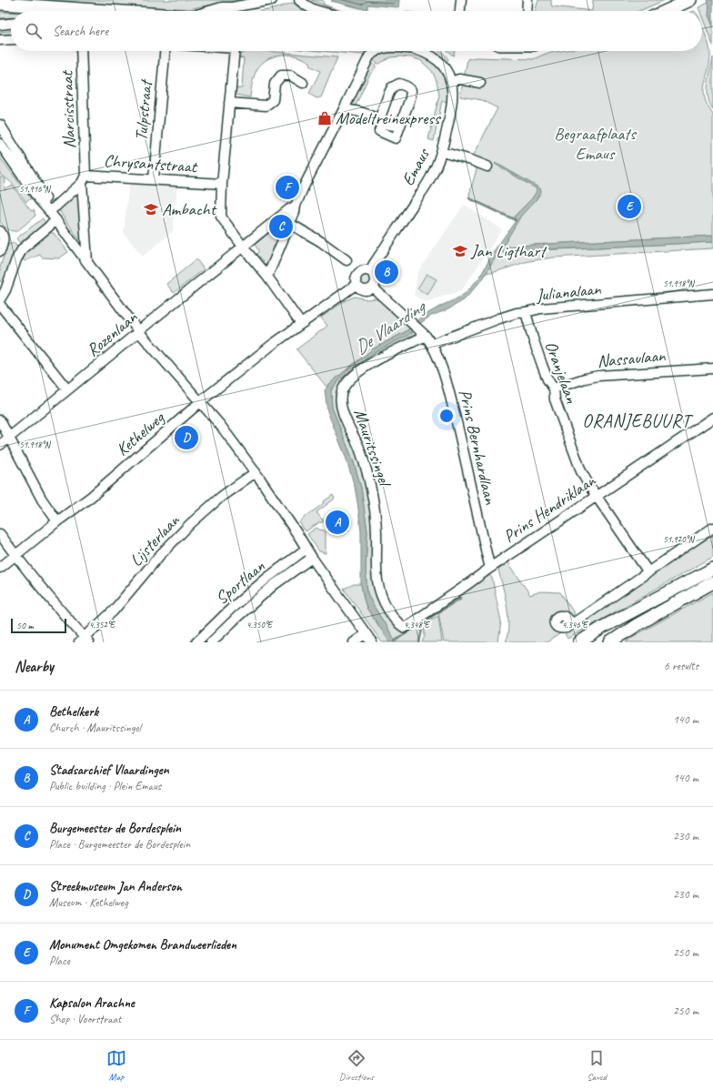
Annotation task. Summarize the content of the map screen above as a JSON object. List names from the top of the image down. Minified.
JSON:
{"streets":{"street":["Narcisstraat","Tulpstraat","Chrysantstraat","Emaus","Julianalaan","Rozenlaan","Nassaulaan","Oranjelaan","Kethelweg","Mauritssingel","Prins Bernhardlaan","Prins Hendriklaan","Lijsterlaan","Sportlaan"]},"crossings":[["Narcisstraat","Chrysantstraat"],["Tulpstraat","Chrysantstraat"],["Emaus","Kethelweg"],["Emaus","Prins Bernhardlaan"],["Julianalaan","Oranjelaan"],["Julianalaan","Prins Bernhardlaan"],["Nassaulaan","Oranjelaan"],["Oranjelaan","Prins Hendriklaan"],["Kethelweg","Prins Bernhardlaan"],["Mauritssingel","Prins Bernhardlaan"],["Mauritssingel","Prins Hendriklaan"],["Prins Bernhardlaan","Prins Hendriklaan"]],"districts":["ORANJEBUURT"],"water":["De Vlaarding"],"parks":["Begraafplaats Emaus"],"places":{"shop":["Modeltreinexpress"],"school or university":["Ambacht","Jan Ligthart"]},"scale_bar":"50 m","page":{"search":"Search here","pins":["F","E","C","B","D","A"],"scale":"50 m","heading":["Nearby","6 results"],"list":[{"mark":"A","name":"Bethelkerk","note":"Church · Mauritssingel","value":"140 m"},{"mark":"B","name":"Stadsarchief Vlaardingen","note":"Public building · Plein Emaus","value":"140 m"},{"mark":"C","name":"Burgemeester de Bordesplein","note":"Place · Burgemeester de Bordesplein","value":"230 m"},{"mark":"D","name":"Streekmuseum Jan Anderson","note":"Museum · Kethelweg","value":"230 m"},{"mark":"E","name":"Monument Omgekomen Brandweerlieden","note":"Place","value":"250 m"},{"mark":"F","name":"Kapsalon Arachne","note":"Shop · Voorstraat","value":"250 m"}],"nav":["Map","Directions","Saved"]},"coordinates":["51.916°N","51.918°N","51.920°N","4.352°E","4.350°E","4.348°E","4.346°E"]}
